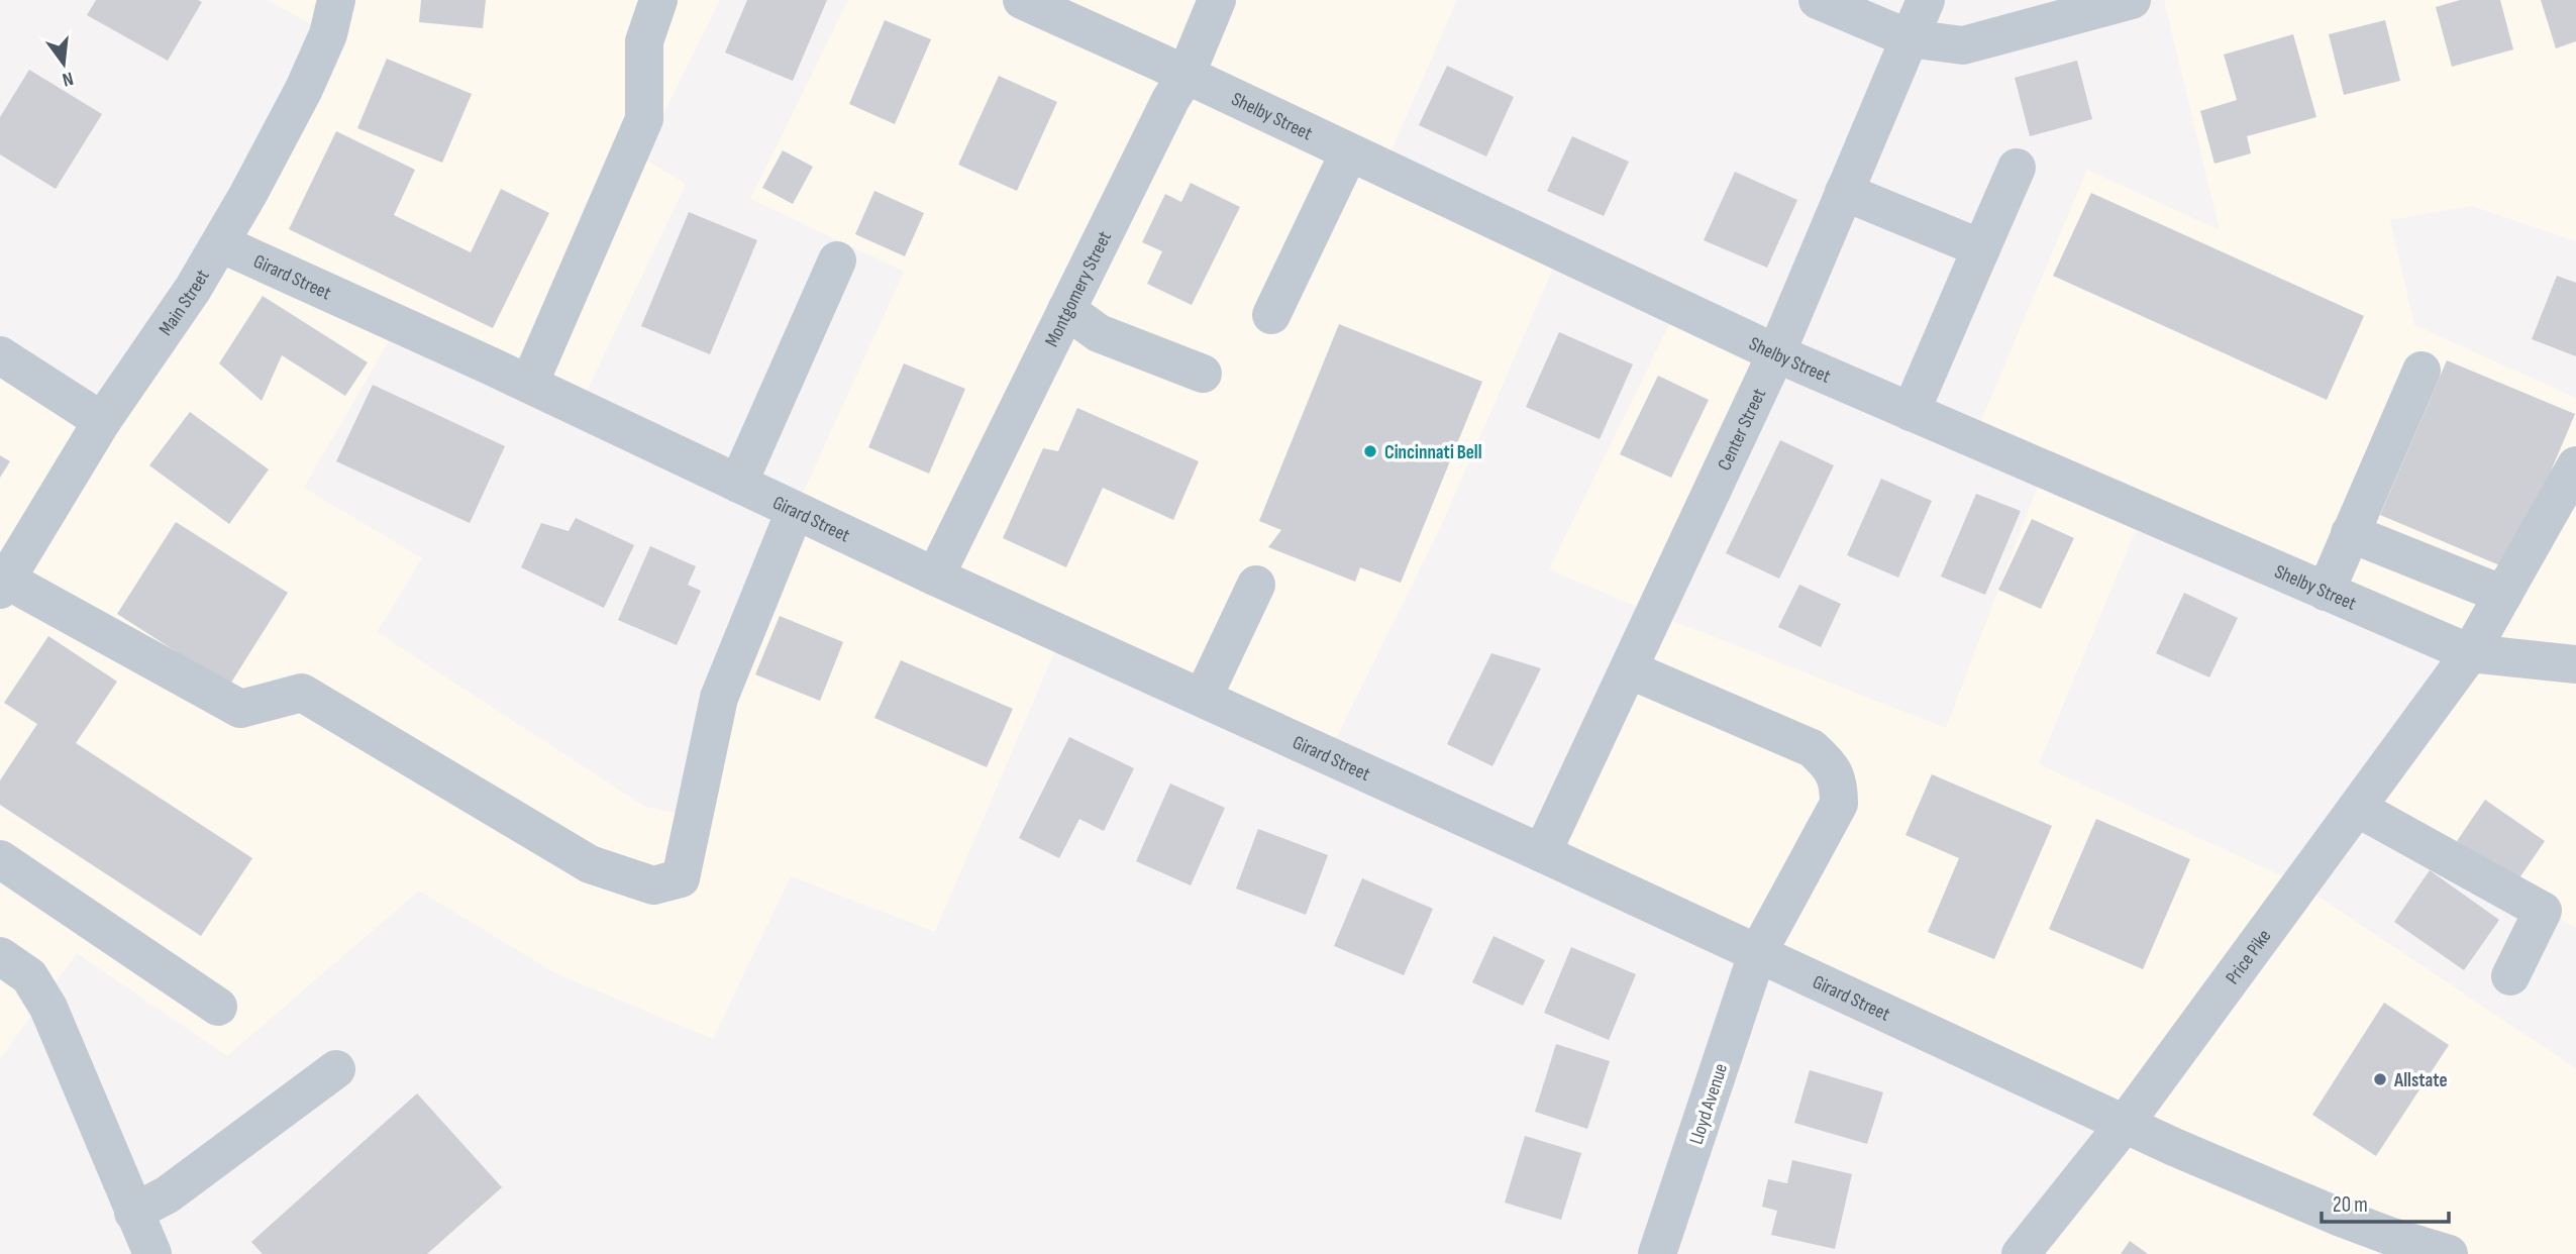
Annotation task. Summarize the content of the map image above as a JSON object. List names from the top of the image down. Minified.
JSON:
{"streets":{"street":["Shelby Street","Girard Street","Montgomery Street","Main Street","Center Street","Price Pike","Lloyd Avenue"]},"crossings":[["Shelby Street","Montgomery Street"],["Shelby Street","Center Street"],["Shelby Street","Price Pike"],["Girard Street","Montgomery Street"],["Girard Street","Main Street"],["Girard Street","Center Street"],["Girard Street","Price Pike"],["Girard Street","Lloyd Avenue"],["Center Street","Lloyd Avenue"]],"places":["Cincinnati Bell","Allstate"],"scale_bar":"20 m","north":"bottom"}
